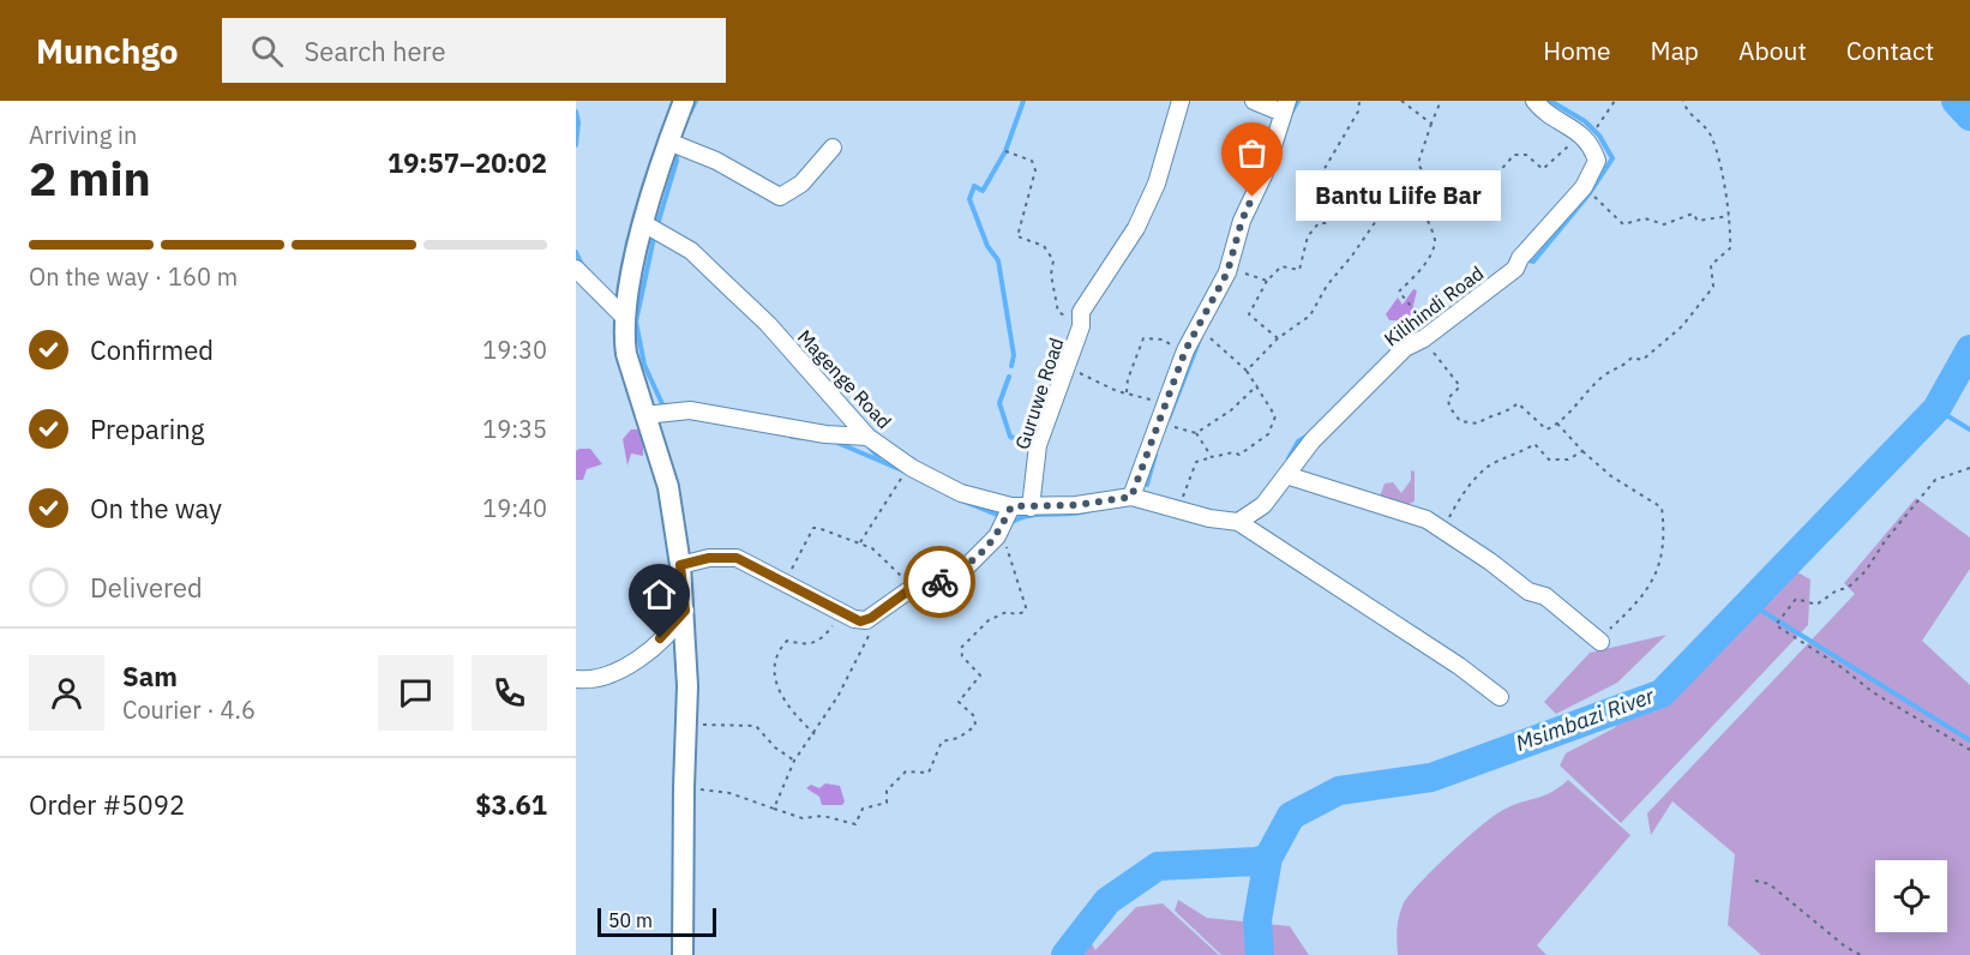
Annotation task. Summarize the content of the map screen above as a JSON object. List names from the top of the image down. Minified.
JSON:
{"streets":{"street":["Kilihindi Road","Magenge Road","Guruwe Road"]},"crossings":[["Magenge Road","Guruwe Road"]],"water":["Msimbazi River"],"places":["Bantu Liife Bar"],"scale_bar":"50 m","page":{"header":"Munchgo","search":"Search here","nav":["Home","Map","About","Contact"],"heading":["2 min","Arriving in","19:57–20:02"],"panel":["Sam","Courier · 4.6","Order #5092","$3.61"],"bubble":"Bantu Liife Bar","bar":"On the way · 160 m","list":[["Confirmed","19:30"],["Preparing","19:35"],["On the way","19:40"],"Delivered"],"scale":"50 m"}}
